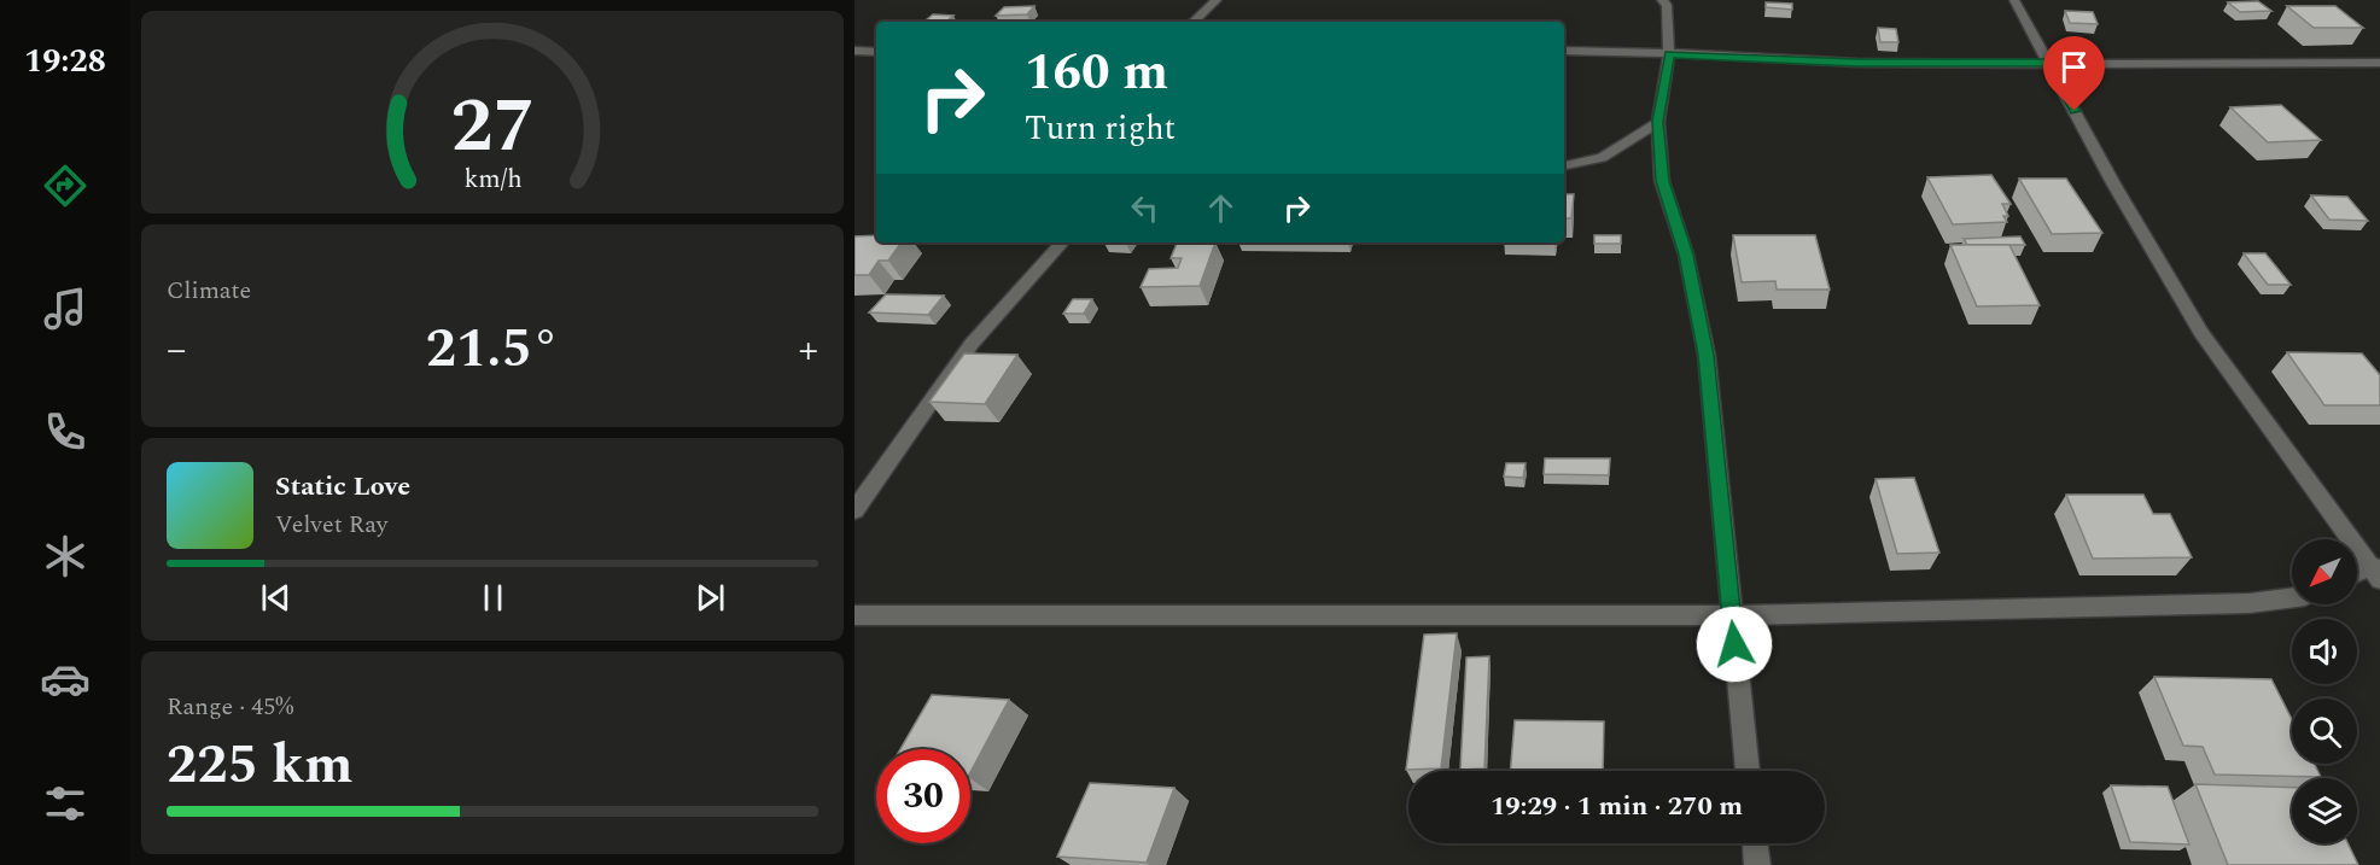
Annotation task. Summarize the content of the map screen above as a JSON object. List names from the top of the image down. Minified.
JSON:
{"north":"bottom left","page":{"tabs":"19:28","turn":["160 m","Turn right"],"tile":["Climate",["Range · 45%","225 km"]],"heat":["−","21.5°","+"],"song":["Static Love","Velvet Ray"],"limit":"30","trip":"19:29 · 1 min · 270 m","gauge":["27","km/h"]}}
